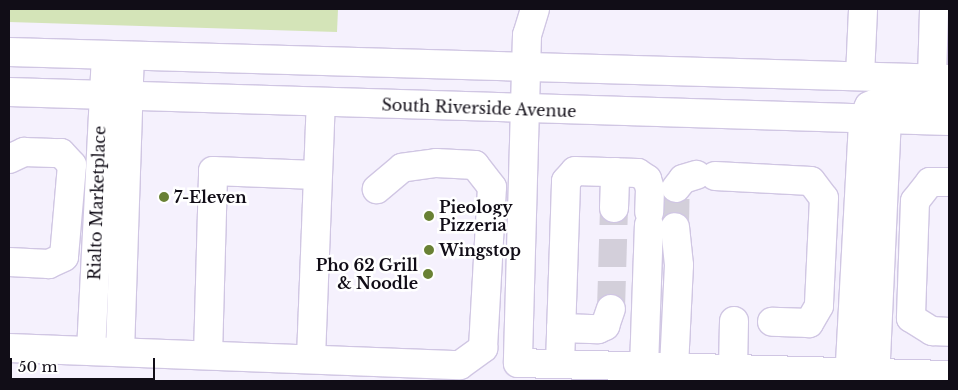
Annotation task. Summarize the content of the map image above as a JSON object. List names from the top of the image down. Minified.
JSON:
{"streets":{"main road":["South Riverside Avenue","Rialto Marketplace"]},"crossings":[["South Riverside Avenue","Rialto Marketplace"]],"places":["7-Eleven","Pieology Pizzeria","Wingstop","Pho 62 Grill & Noodle"],"scale_bar":"50 m"}
